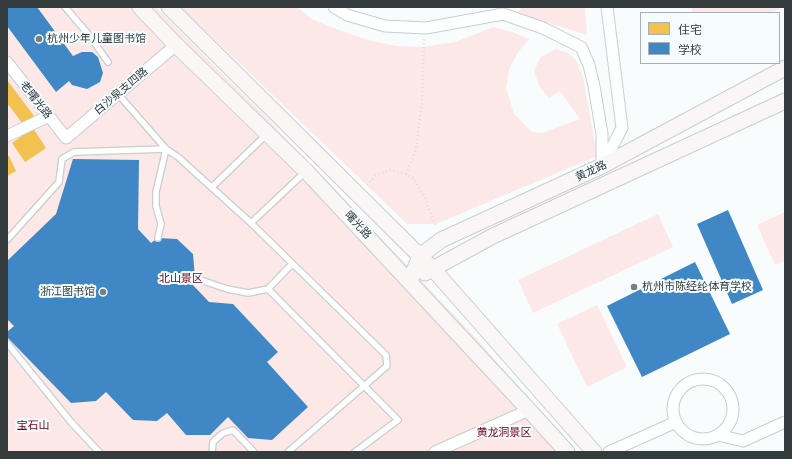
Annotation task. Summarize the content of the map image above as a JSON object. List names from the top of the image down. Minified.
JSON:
{"streets":{"main road":["黄龙路","曙光路"],"street":["白沙泉支四路","老曙光路"]},"crossings":[["白沙泉支四路","老曙光路"],["白沙泉支四路","曙光路"],["黄龙路","曙光路"]],"parks":["北山景区","宝石山","黄龙洞景区"],"places":["杭州少年儿童图书馆","杭州市陈经纶体育学校","浙江图书馆"],"legend":["住宅","学校"]}
